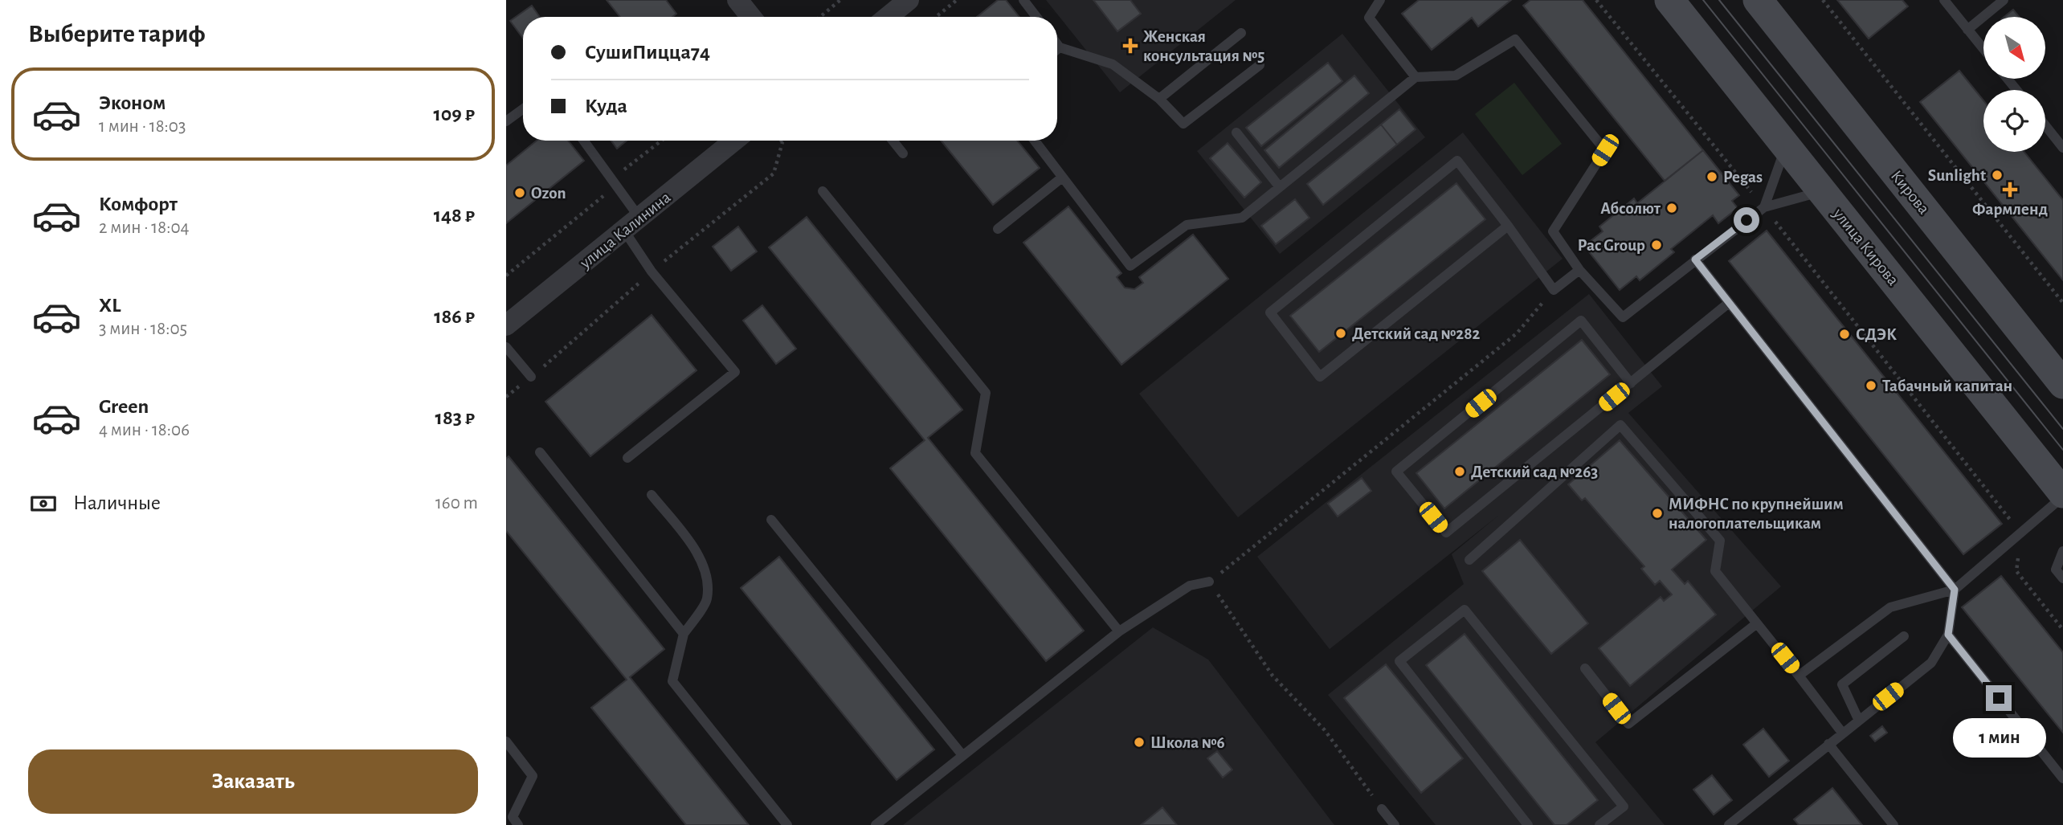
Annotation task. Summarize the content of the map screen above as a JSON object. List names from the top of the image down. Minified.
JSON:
{"streets":{"main road":["Кирова","улица Кирова"],"street":["улица Калинина"]},"places":{"health":["Женская консультация №5","Фармленд"],"other":["Sunlight","Pegas","Ozon","Абсолют","Pac Group","Детский сад №282","СДЭК","Табачный капитан","Детский сад №263","МИФНС по крупнейшим налогоплательщикам","Школа №6"]},"north":"bottom right","page":{"heading":"Выберите тариф","banner":["СушиПицца74","Куда"],"list":[{"name":"Эконом","note":"1 мин · 18:03","value":"109 ₽"},{"name":"Комфорт","note":"2 мин · 18:04","value":"148 ₽"},{"name":"XL","note":"3 мин · 18:05","value":"186 ₽"},{"name":"Green","note":"4 мин · 18:06","value":"183 ₽"}],"pay":["Наличные","160 m"],"bubble":"1 мин","buttons":"Заказать"}}
